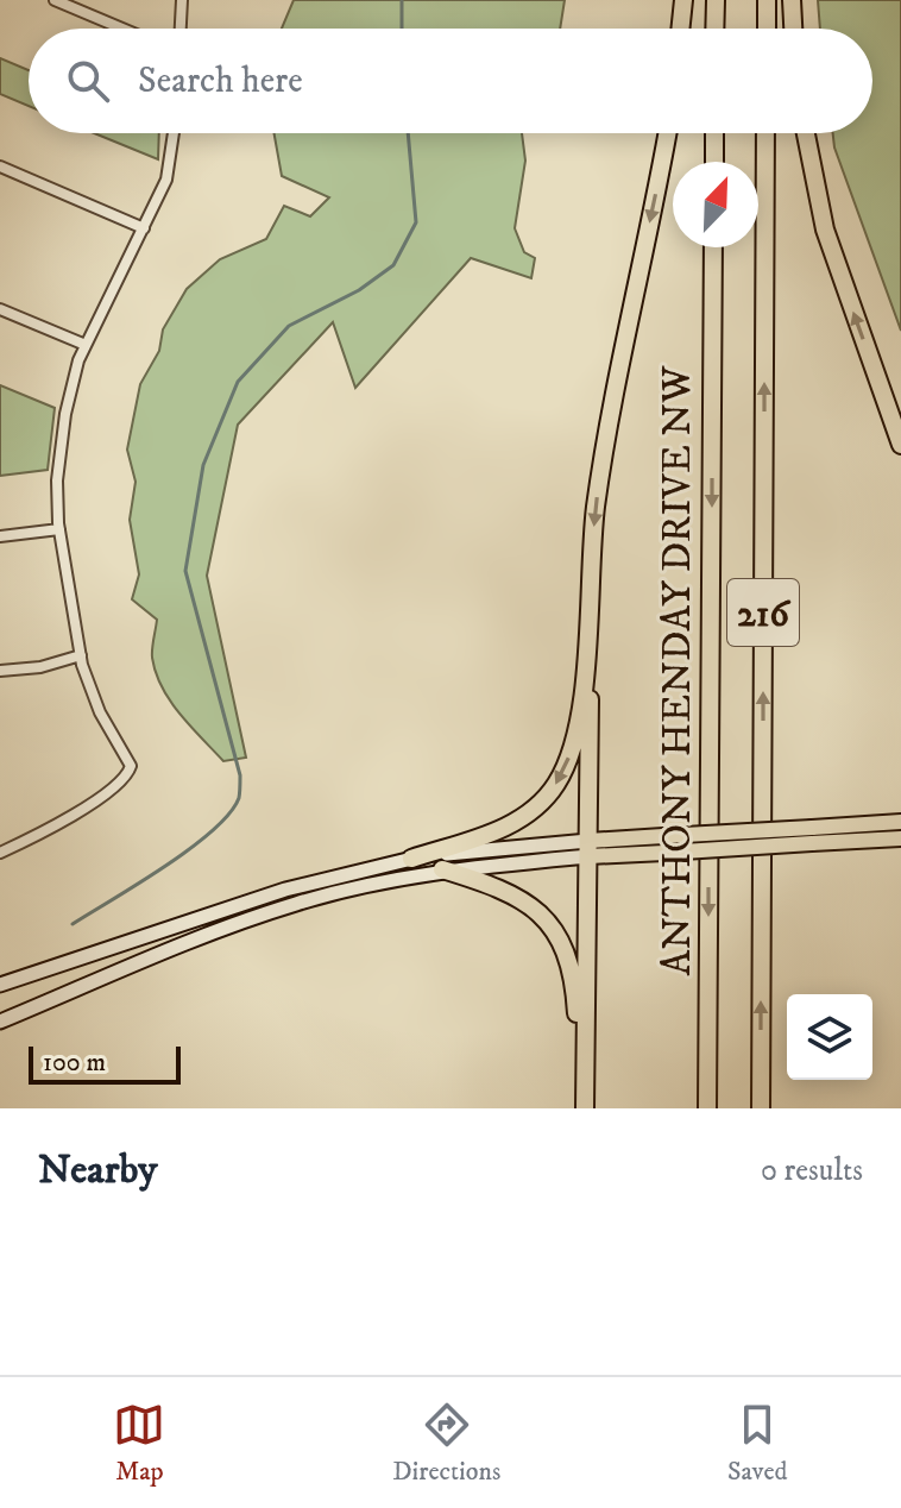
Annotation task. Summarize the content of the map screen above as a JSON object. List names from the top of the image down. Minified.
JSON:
{"streets":{"highway":["216","ANTHONY HENDAY DRIVE NW"]},"scale_bar":"100 m","north":"top right","page":{"search":"Search here","scale":"100 m","heading":["Nearby","0 results"],"nav":["Map","Directions","Saved"]}}
